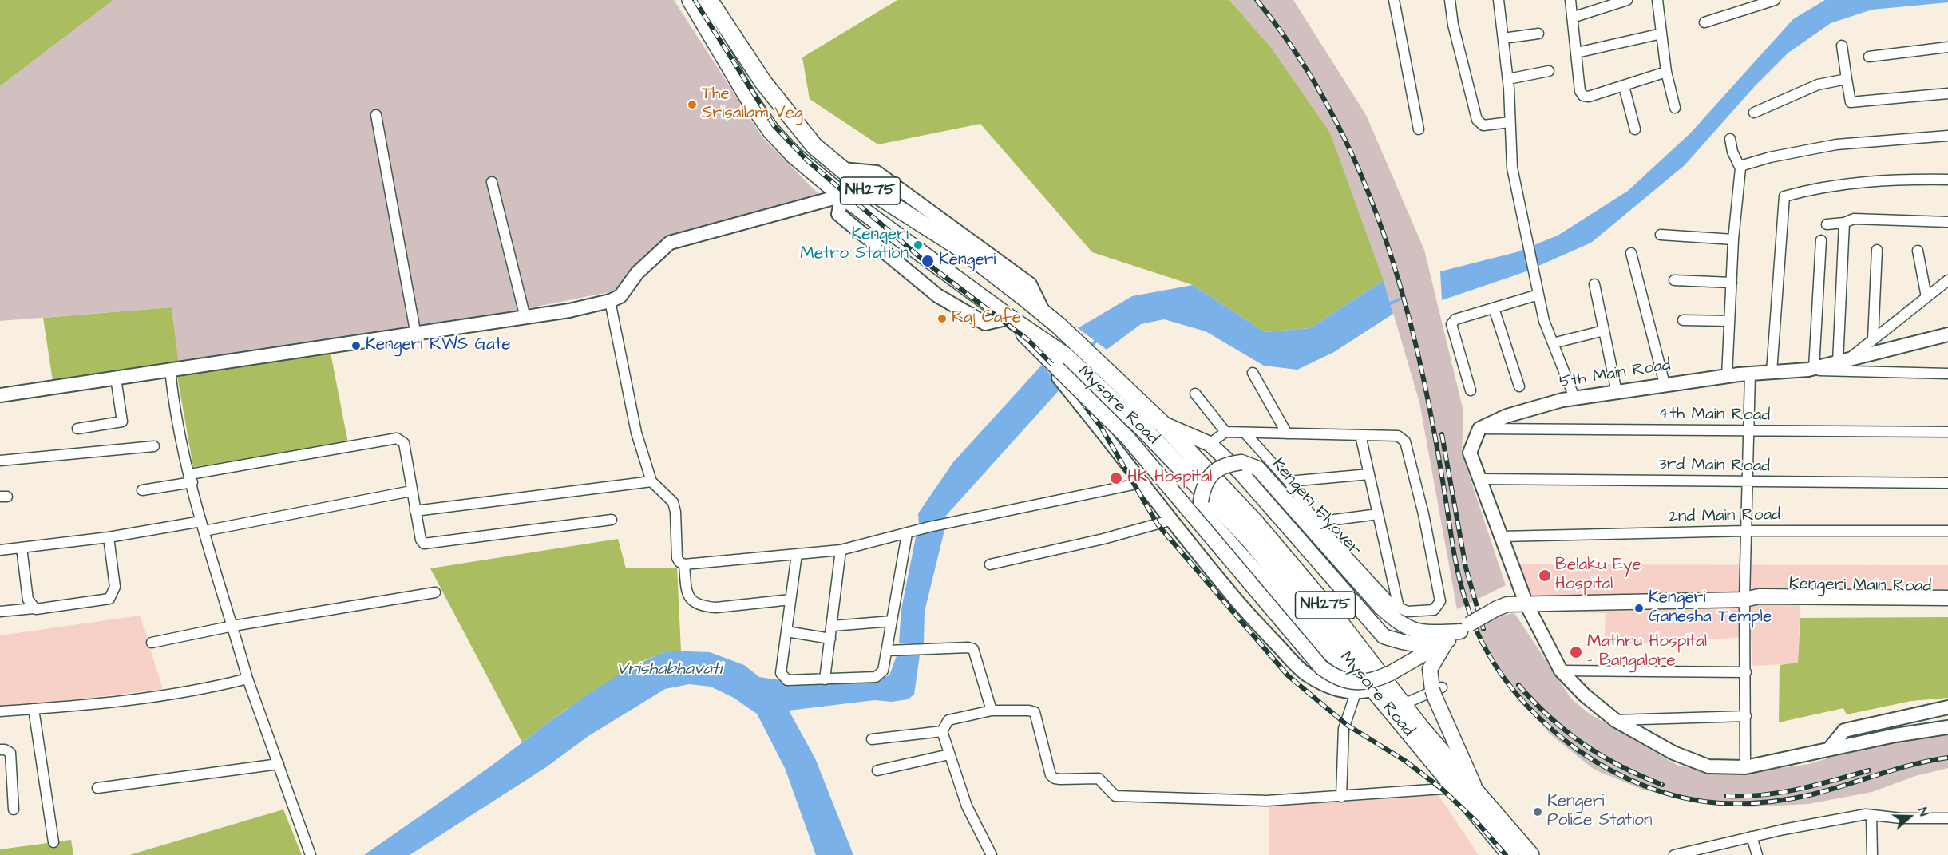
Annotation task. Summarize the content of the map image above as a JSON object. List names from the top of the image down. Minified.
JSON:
{"streets":{"highway":["NH275","Mysore Road"],"main road":["Kengeri Flyover","Kengeri Main Road"],"street":["5th Main Road","4th Main Road","3rd Main Road","2nd Main Road"]},"crossings":[["5th Main Road","4th Main Road"],["Mysore Road","Kengeri Flyover"]],"water":["Vrishabhavati"],"places":["The Srisailam Veg","Kengeri Metro Station","Kengeri","Raj Cafe","Kengeri RWS Gate","HK Hospital","Belaku Eye Hospital","Kengeri Ganesha Temple","Mathru Hospital - Bangalore","Kengeri Police Station"],"north":"right"}
